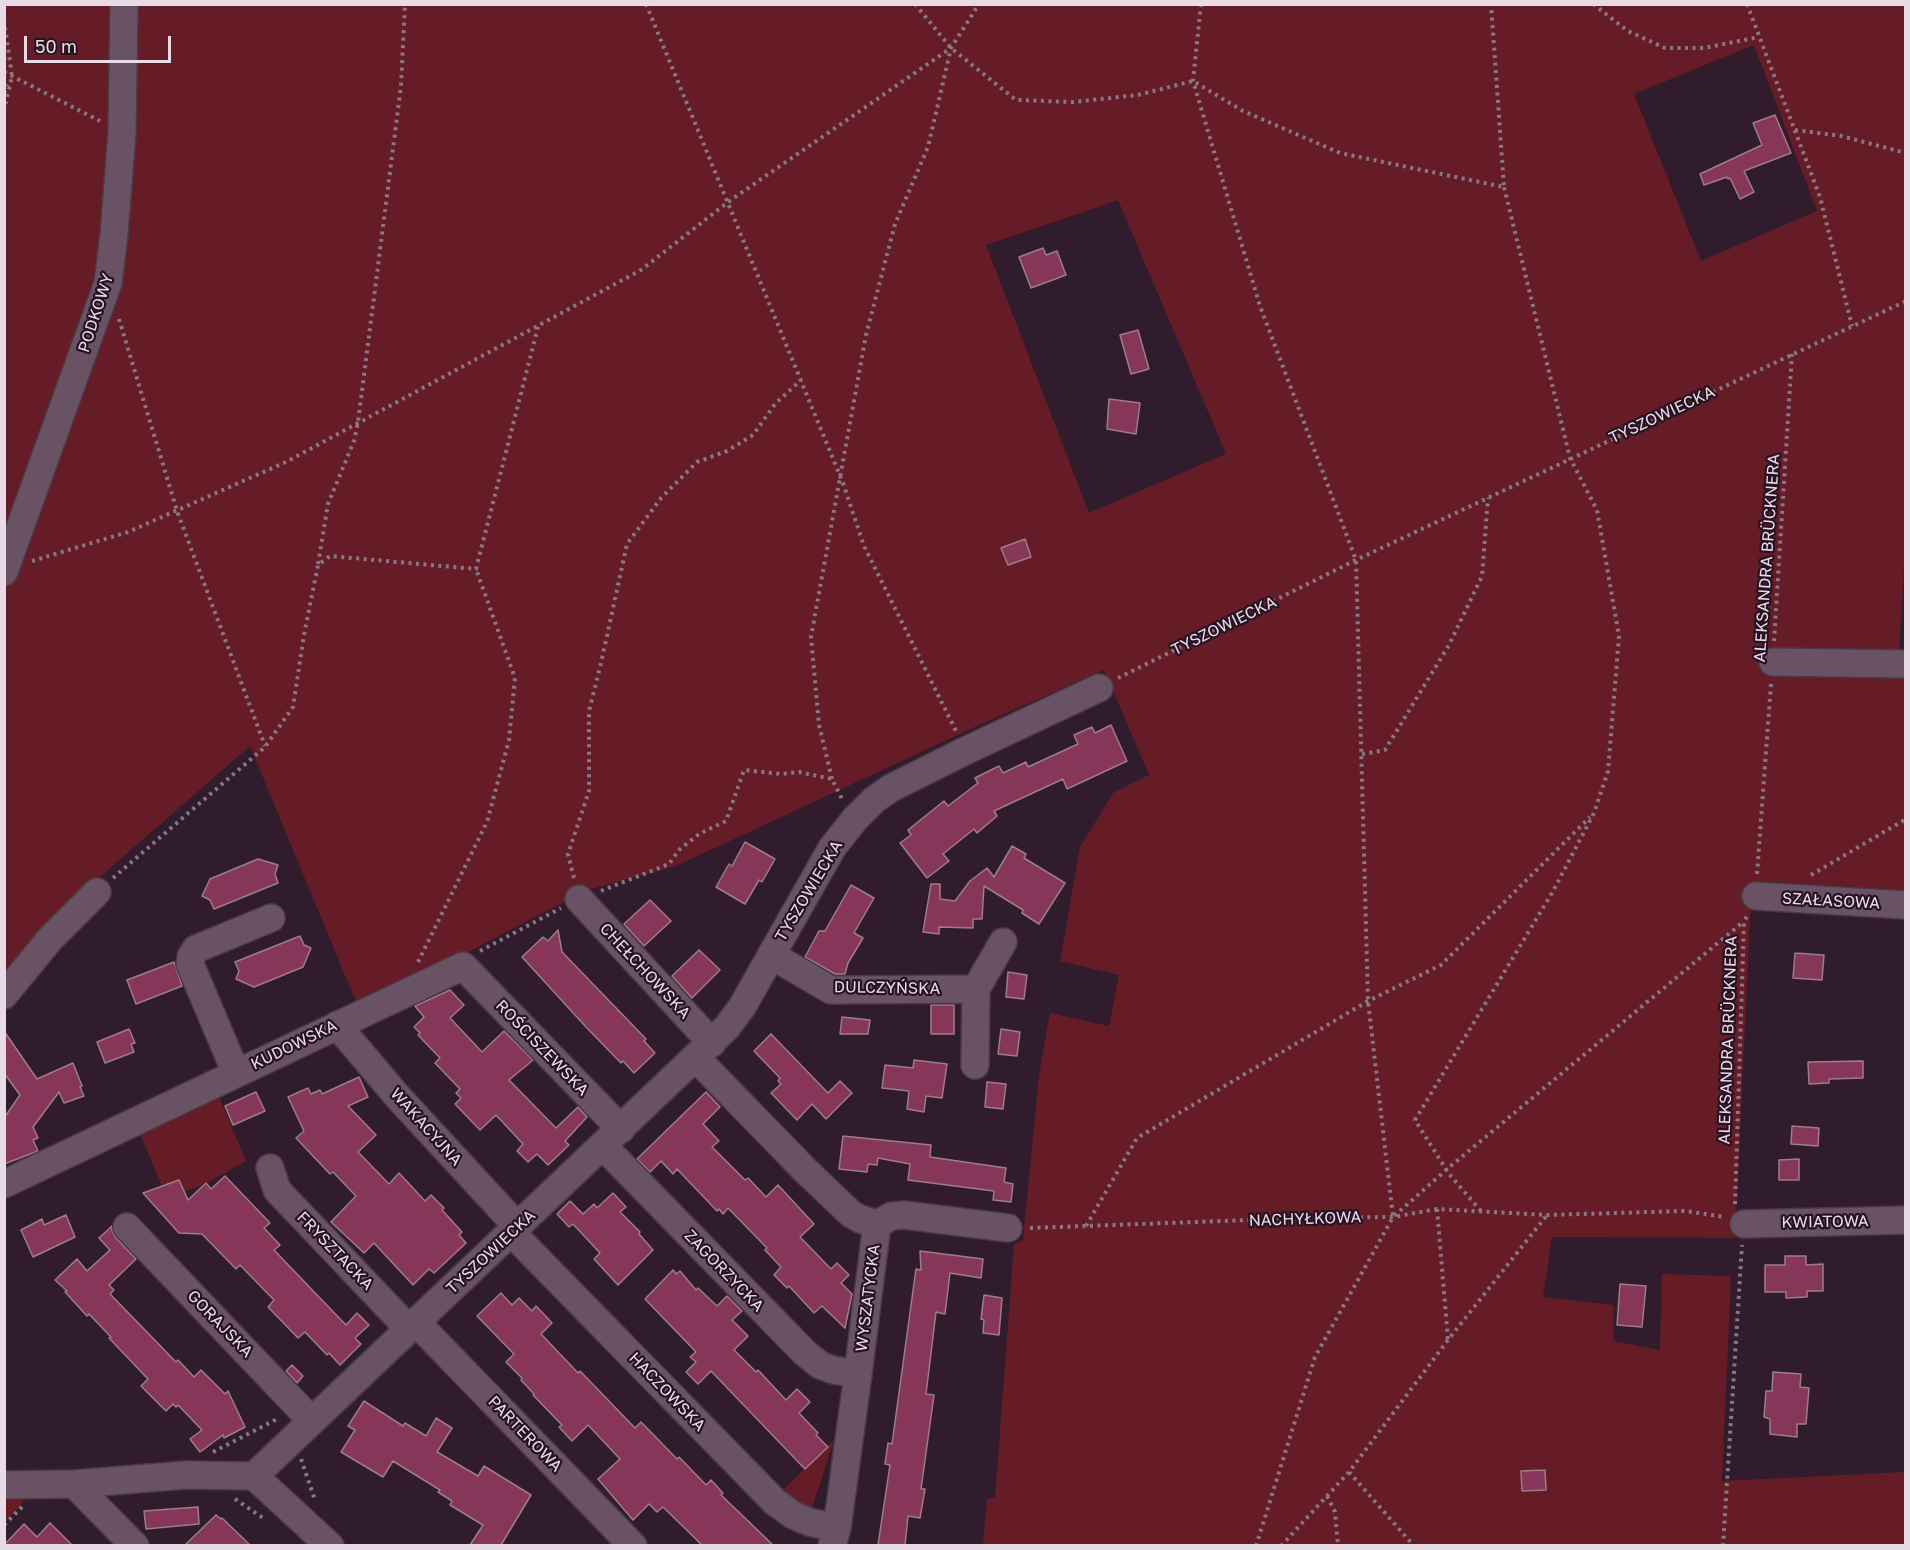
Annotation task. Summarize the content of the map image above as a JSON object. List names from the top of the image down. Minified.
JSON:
{"streets":{"street":["PODKOWY","TYSZOWIECKA","SZAŁASOWA","CHEŁCHOWSKA","DULCZYŃSKA","KUDOWSKA","ROŚCISZEWSKA","WAKACYJNA","KWIATOWA","FRYSZTACKA","ZAGORZYCKA","WYSZATYCKA","GORAJSKA","HACZOWSKA","PARTEROWA"],"path":["ALEKSANDRA BRÜCKNERA","NACHYŁKOWA"]},"crossings":[["TYSZOWIECKA","ALEKSANDRA BRÜCKNERA"],["TYSZOWIECKA","CHEŁCHOWSKA"],["TYSZOWIECKA","DULCZYŃSKA"],["TYSZOWIECKA","ROŚCISZEWSKA"],["TYSZOWIECKA","WAKACYJNA"],["TYSZOWIECKA","FRYSZTACKA"],["TYSZOWIECKA","ZAGORZYCKA"],["TYSZOWIECKA","WYSZATYCKA"],["TYSZOWIECKA","GORAJSKA"],["TYSZOWIECKA","HACZOWSKA"],["TYSZOWIECKA","PARTEROWA"],["ALEKSANDRA BRÜCKNERA","SZAŁASOWA"],["ALEKSANDRA BRÜCKNERA","NACHYŁKOWA"],["ALEKSANDRA BRÜCKNERA","KWIATOWA"],["CHEŁCHOWSKA","WYSZATYCKA"],["KUDOWSKA","ROŚCISZEWSKA"],["KUDOWSKA","WAKACYJNA"],["ROŚCISZEWSKA","ZAGORZYCKA"],["WAKACYJNA","HACZOWSKA"],["NACHYŁKOWA","KWIATOWA"],["FRYSZTACKA","PARTEROWA"],["ZAGORZYCKA","WYSZATYCKA"],["WYSZATYCKA","HACZOWSKA"]],"scale_bar":"50 m"}
